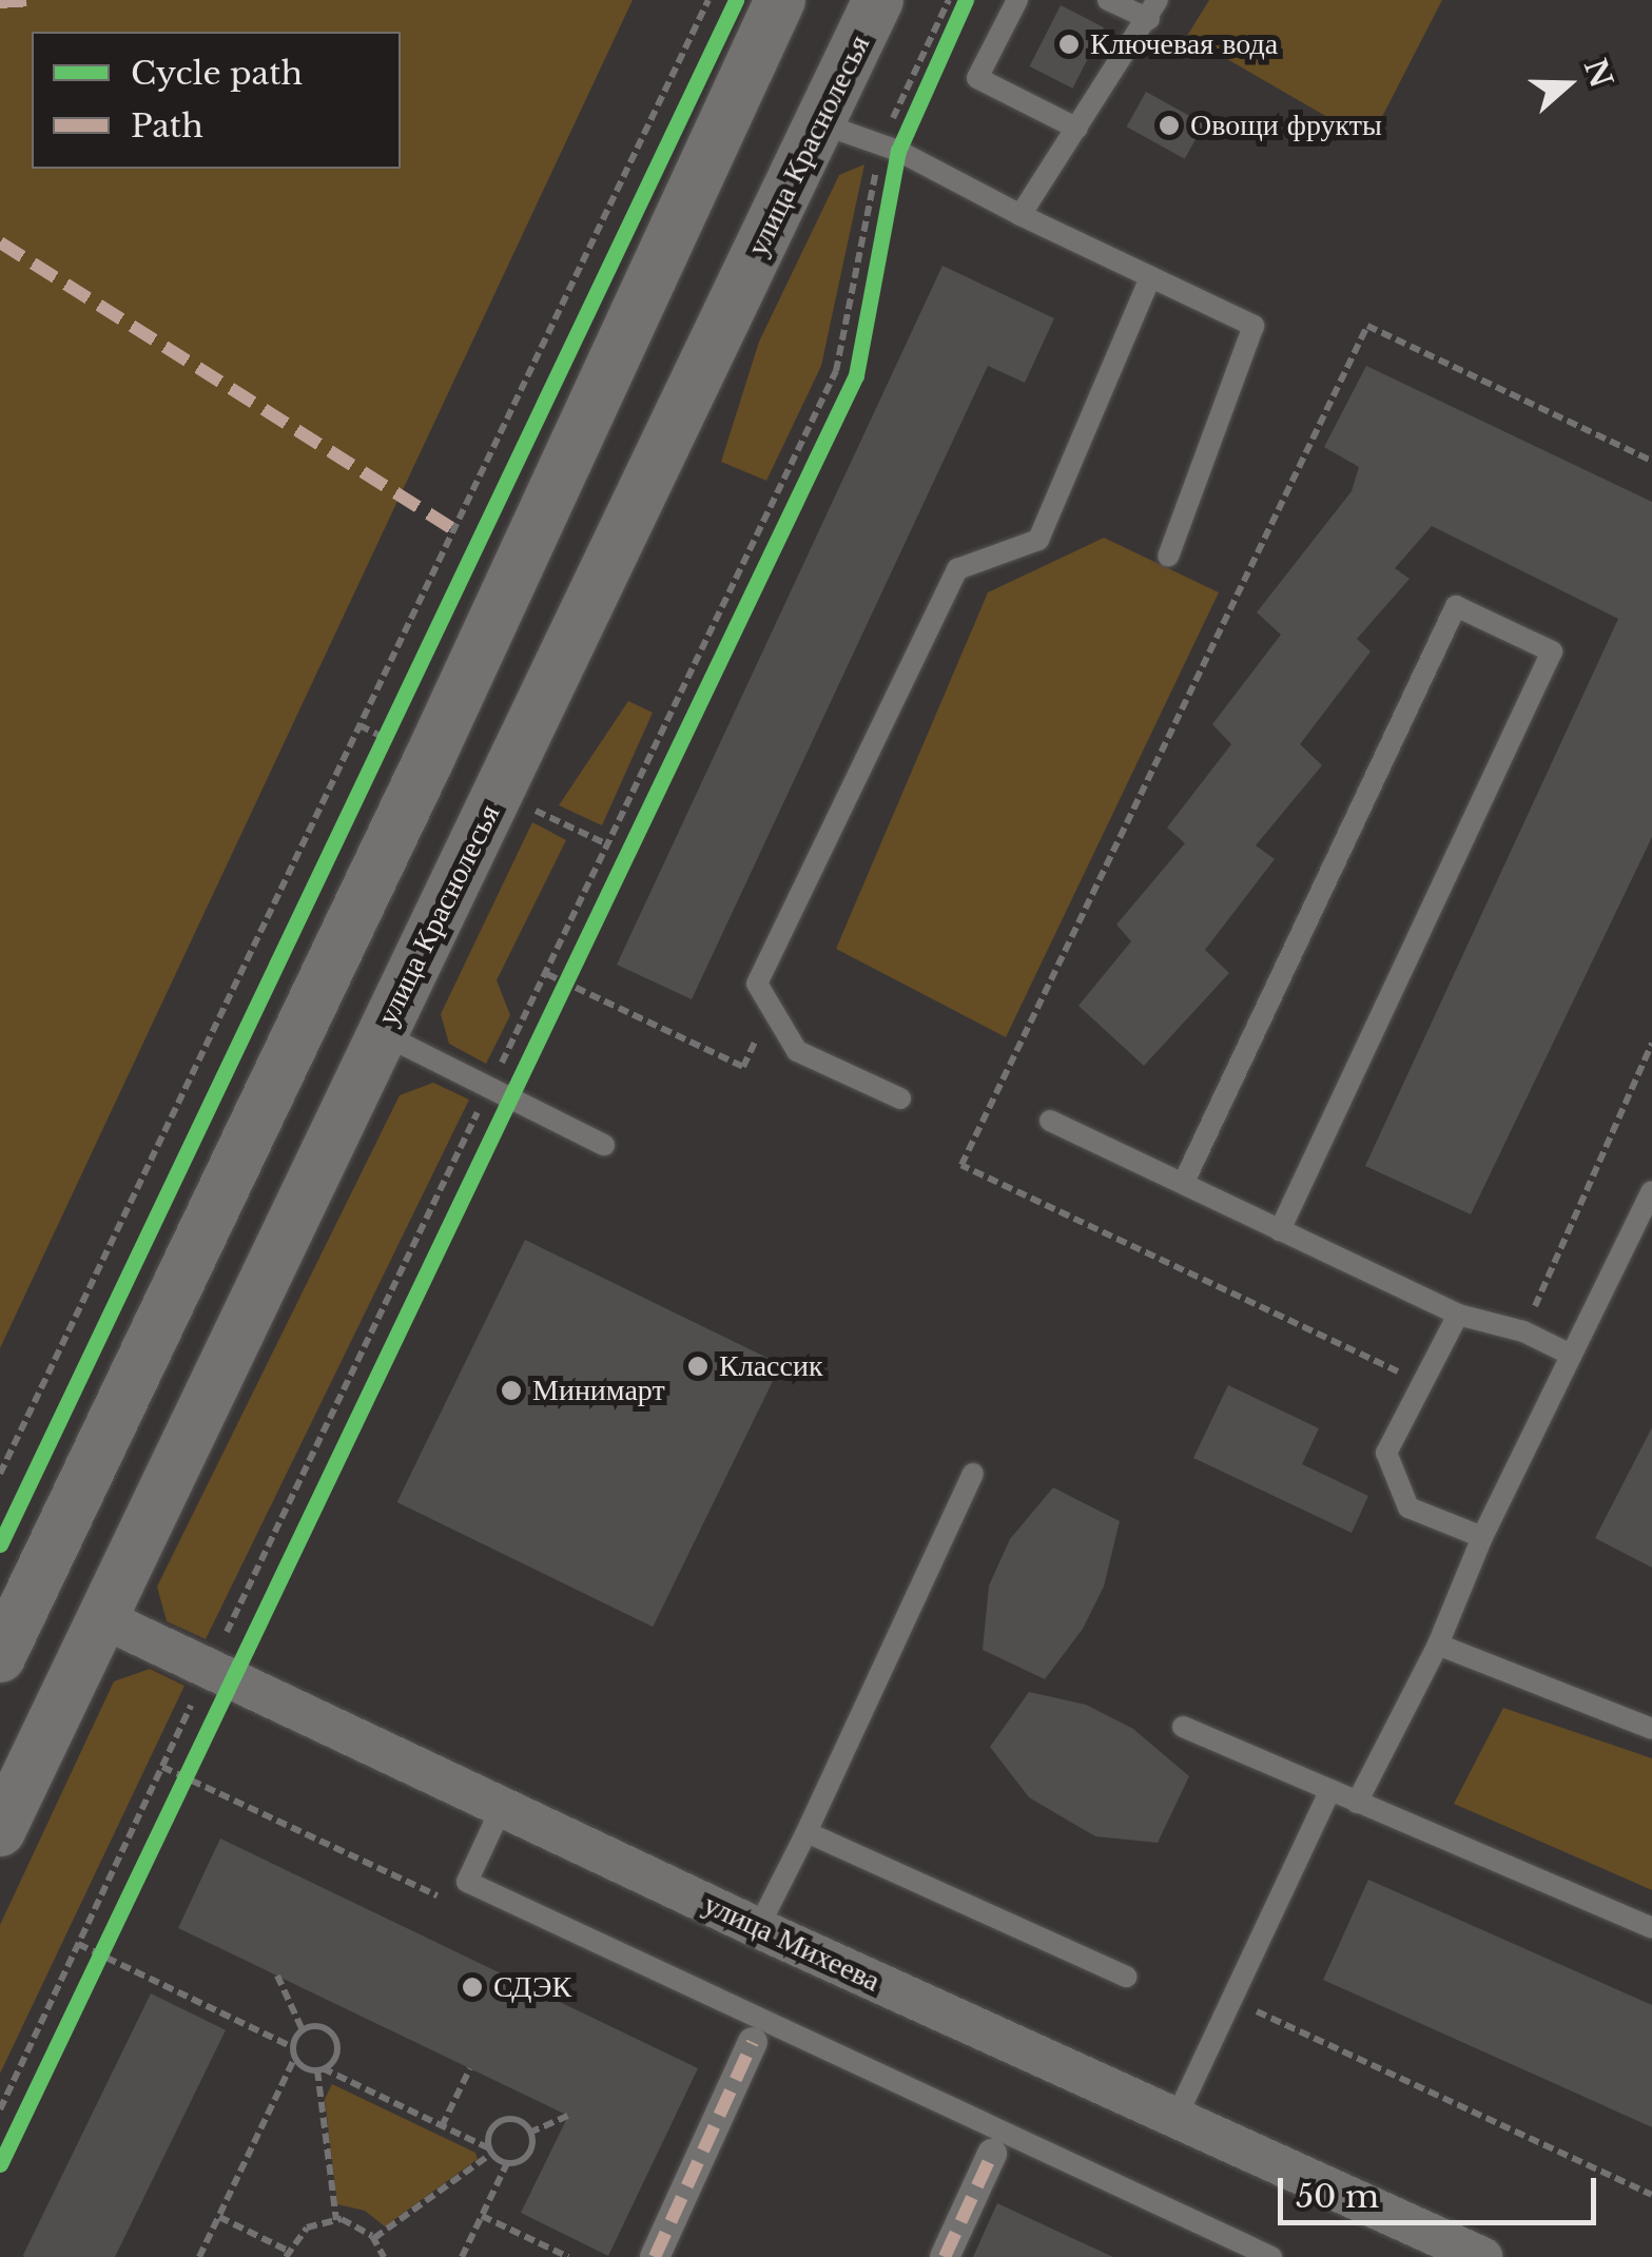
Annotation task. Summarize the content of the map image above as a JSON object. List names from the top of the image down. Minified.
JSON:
{"streets":{"street":["улица Краснолесья","улица Михеева"]},"crossings":[["улица Краснолесья","улица Михеева"]],"places":["Ключевая вода","Овощи фрукты","Классик","Минимарт","СДЭК"],"legend":["Cycle path","Path"],"scale_bar":"50 m","north":"right"}
